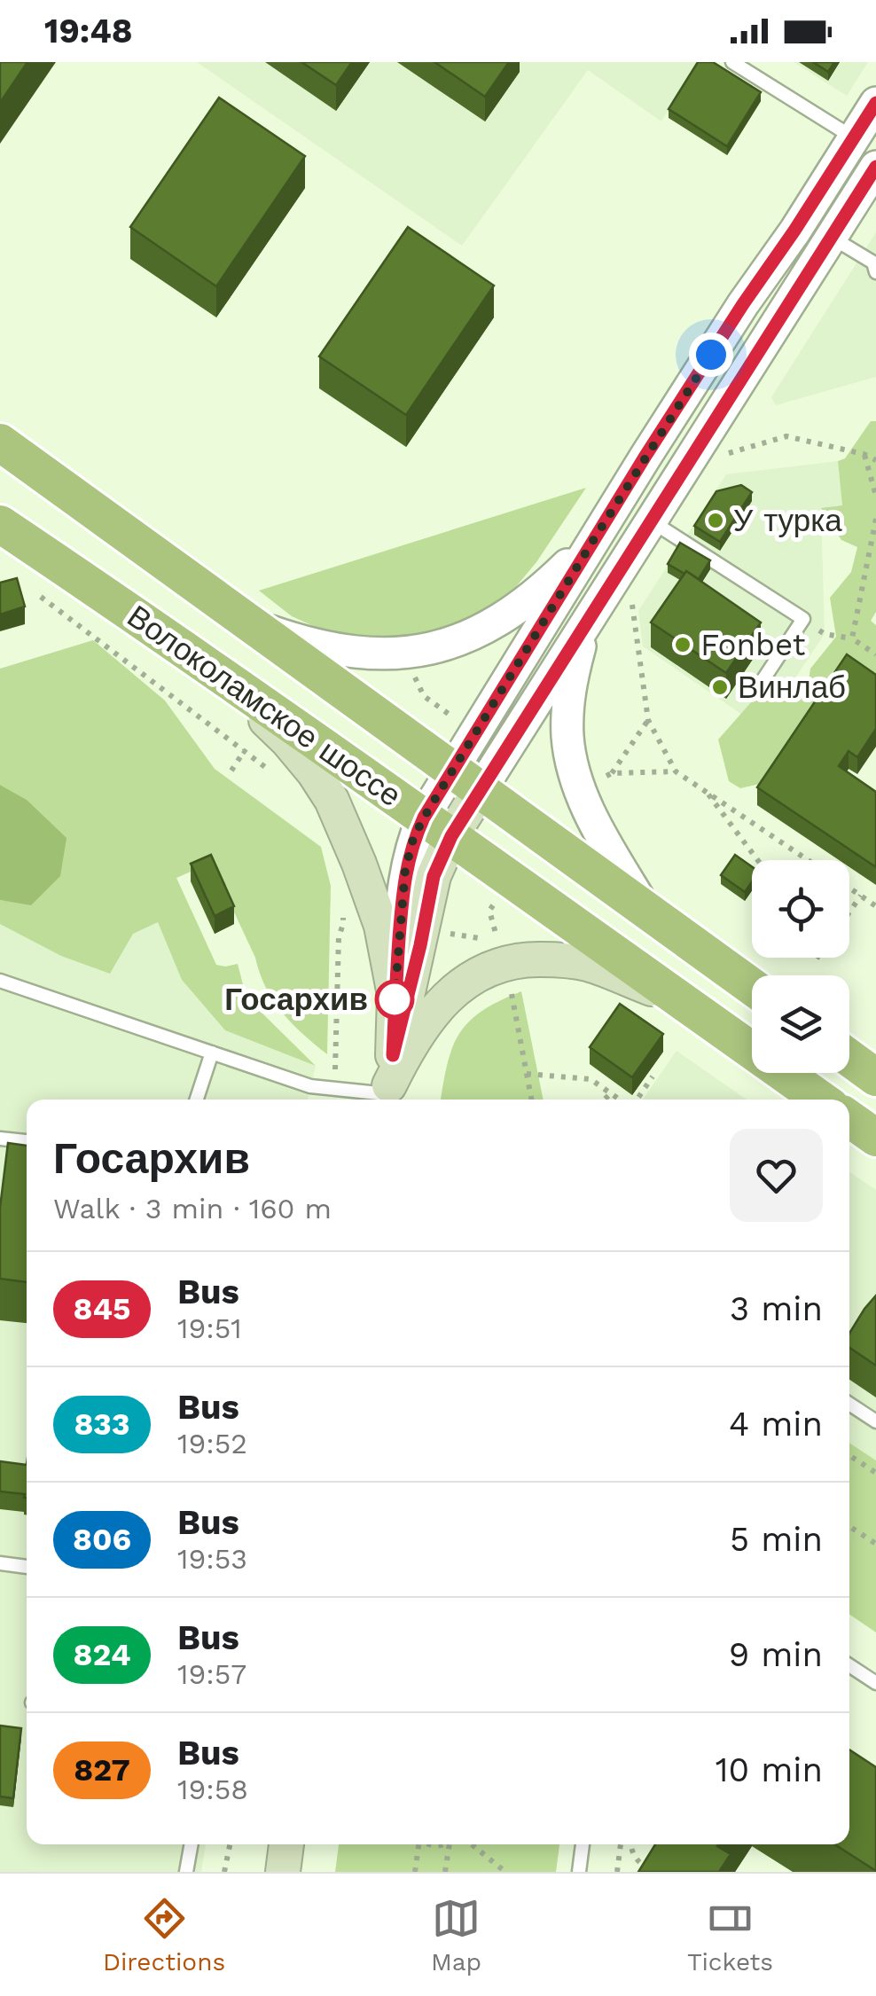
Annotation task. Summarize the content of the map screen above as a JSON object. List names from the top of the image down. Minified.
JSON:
{"streets":{"main road":["Волоколамское шоссе"]},"places":["У турка","Fonbet","Винлаб","Госархив"],"lines":["bus line 845"],"page":{"status":"19:48","heading":["Госархив","Walk · 3 min · 160 m"],"list":[{"mark":"845","name":"Bus","note":"19:51","value":"3 min"},{"mark":"833","name":"Bus","note":"19:52","value":"4 min"},{"mark":"806","name":"Bus","note":"19:53","value":"5 min"},{"mark":"824","name":"Bus","note":"19:57","value":"9 min"},{"mark":"827","name":"Bus","note":"19:58","value":"10 min"}],"tabs":["Directions","Map","Tickets"]}}
